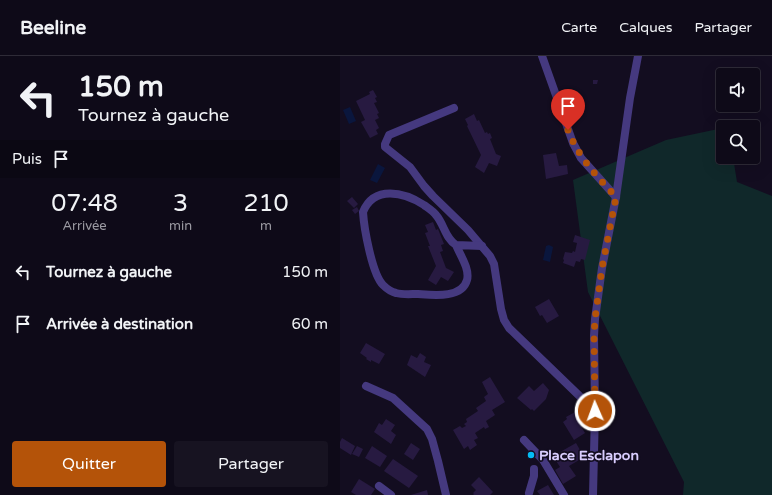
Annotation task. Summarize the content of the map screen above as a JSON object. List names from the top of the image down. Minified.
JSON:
{"places":["Place Esclapon"],"page":{"header":"Beeline","nav":["Carte","Calques","Partager"],"turn":["150 m","Tournez à gauche"],"then":"Puis","eta":["07:48","Arrivée","3","min","210","m"],"list":[{"name":"Tournez à gauche","value":"150 m"},{"name":"Arrivée à destination","value":"60 m"}],"buttons":["Quitter","Partager"]}}
